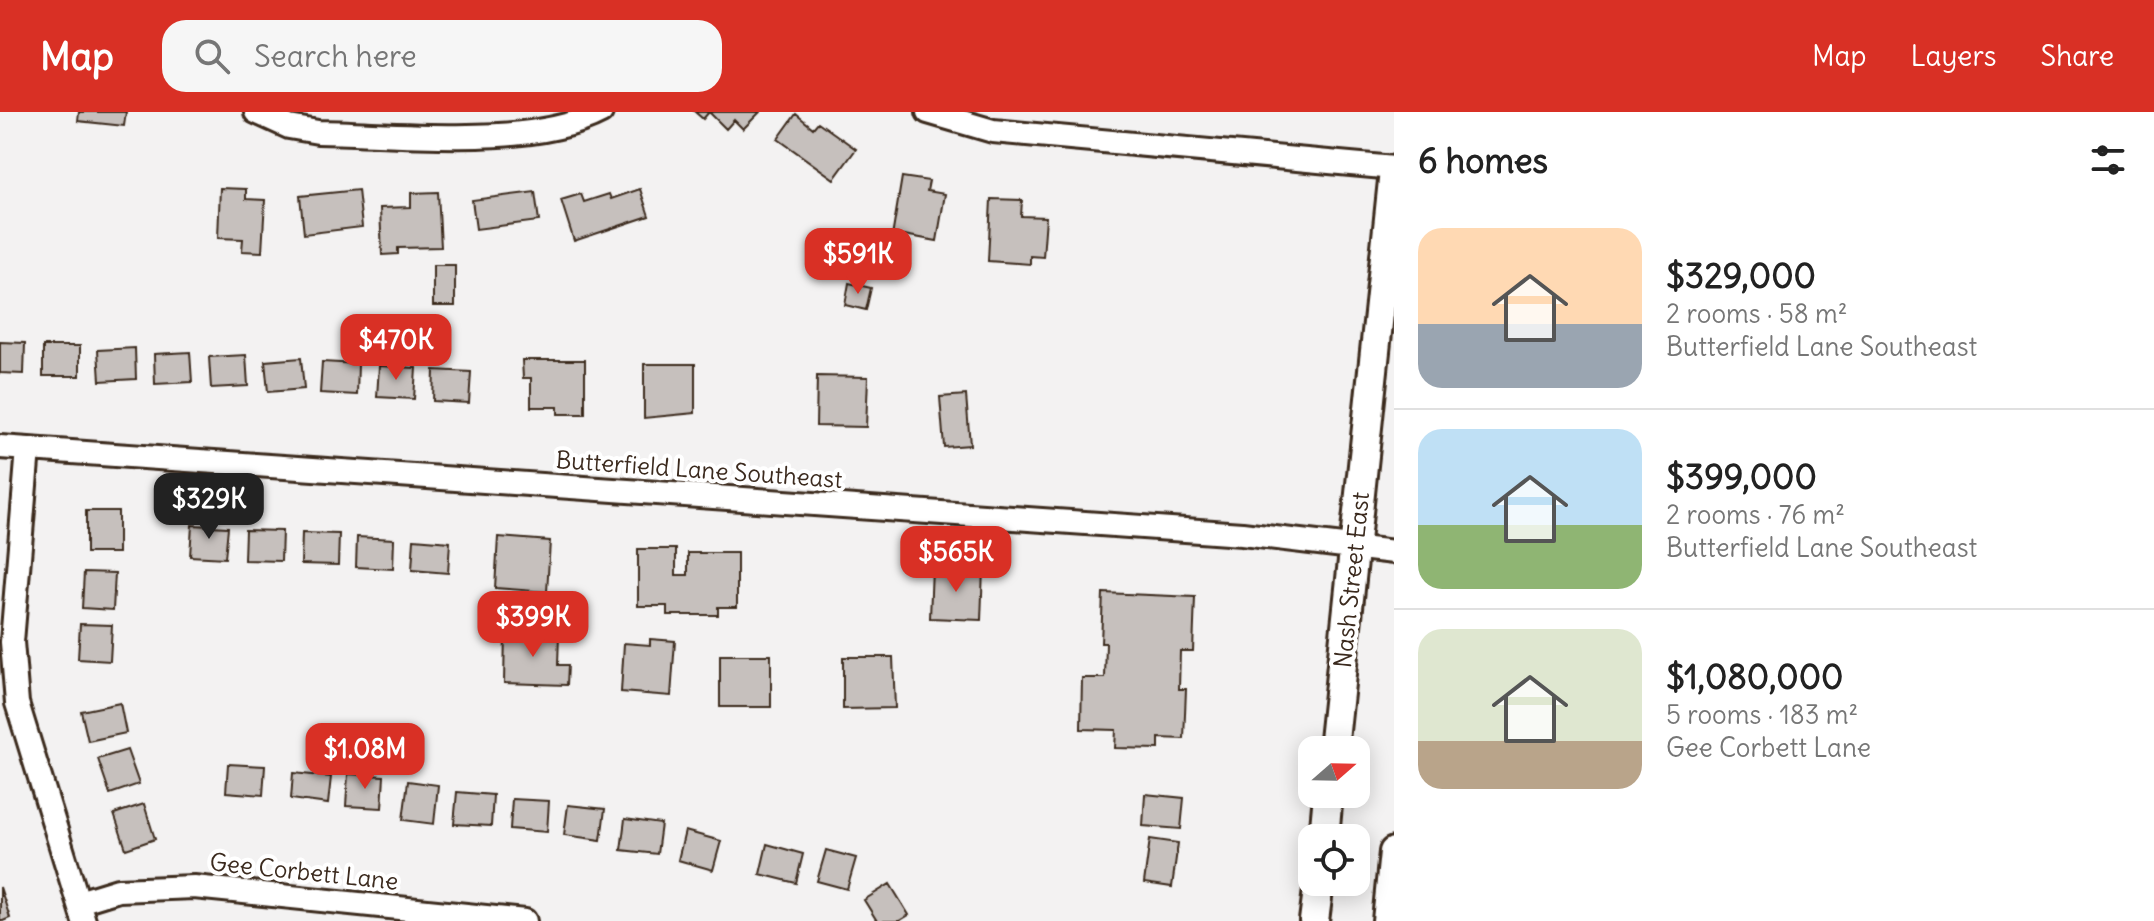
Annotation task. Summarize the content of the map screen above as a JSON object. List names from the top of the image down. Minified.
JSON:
{"streets":{"main road":["Nash Street East"],"street":["Butterfield Lane Southeast","Gee Corbett Lane"]},"crossings":[["Butterfield Lane Southeast","Nash Street East"]],"north":"right","page":{"header":"Map","search":"Search here","nav":["Map","Layers","Share"],"heading":"6 homes","list":[{"name":"$329,000","note":"2 rooms · 58 m² · Butterfield Lane Southeast"},{"name":"$399,000","note":"2 rooms · 76 m² · Butterfield Lane Southeast"},{"name":"$1,080,000","note":"5 rooms · 183 m² · Gee Corbett Lane"}],"price":["$591K","$470K","$329K","$565K","$399K","$1.08M"]}}
